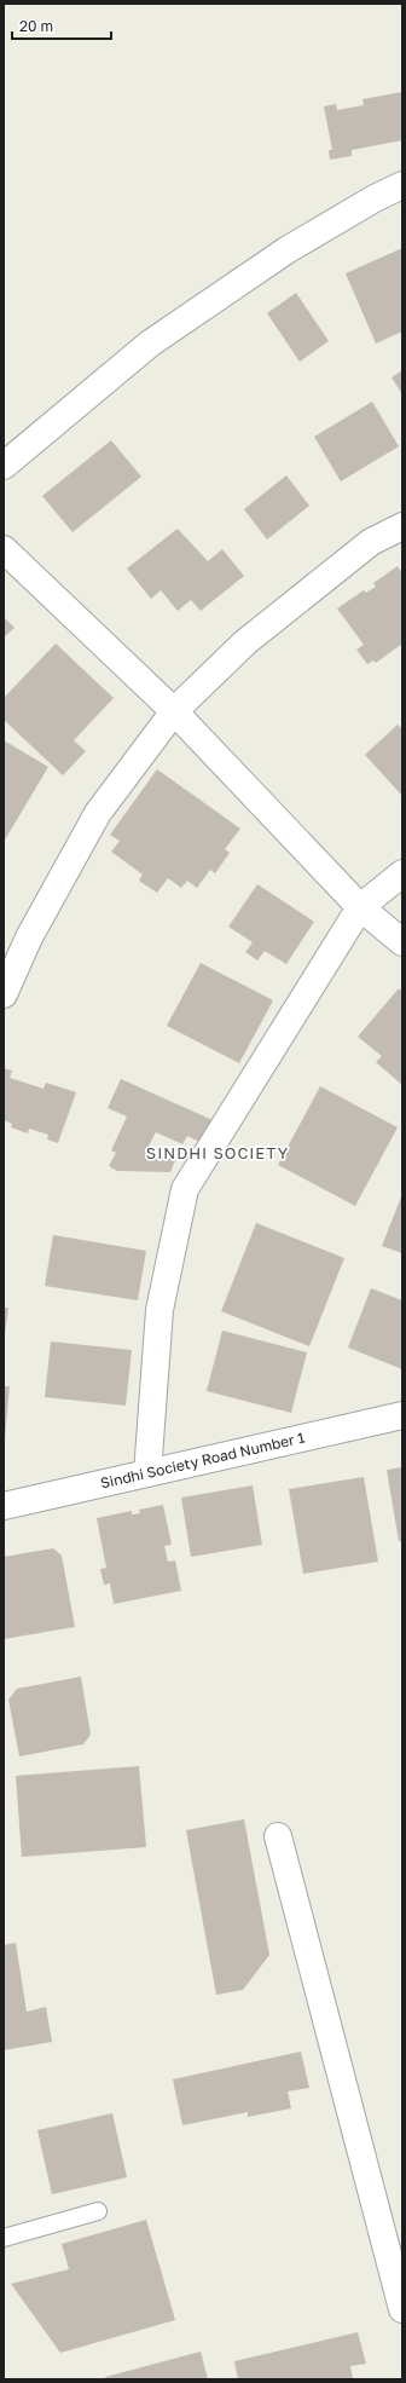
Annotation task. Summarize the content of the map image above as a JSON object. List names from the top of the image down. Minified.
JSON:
{"streets":{"street":["Sindhi Society Road Number 1"]},"districts":["SINDHI SOCIETY"],"scale_bar":"20 m"}
